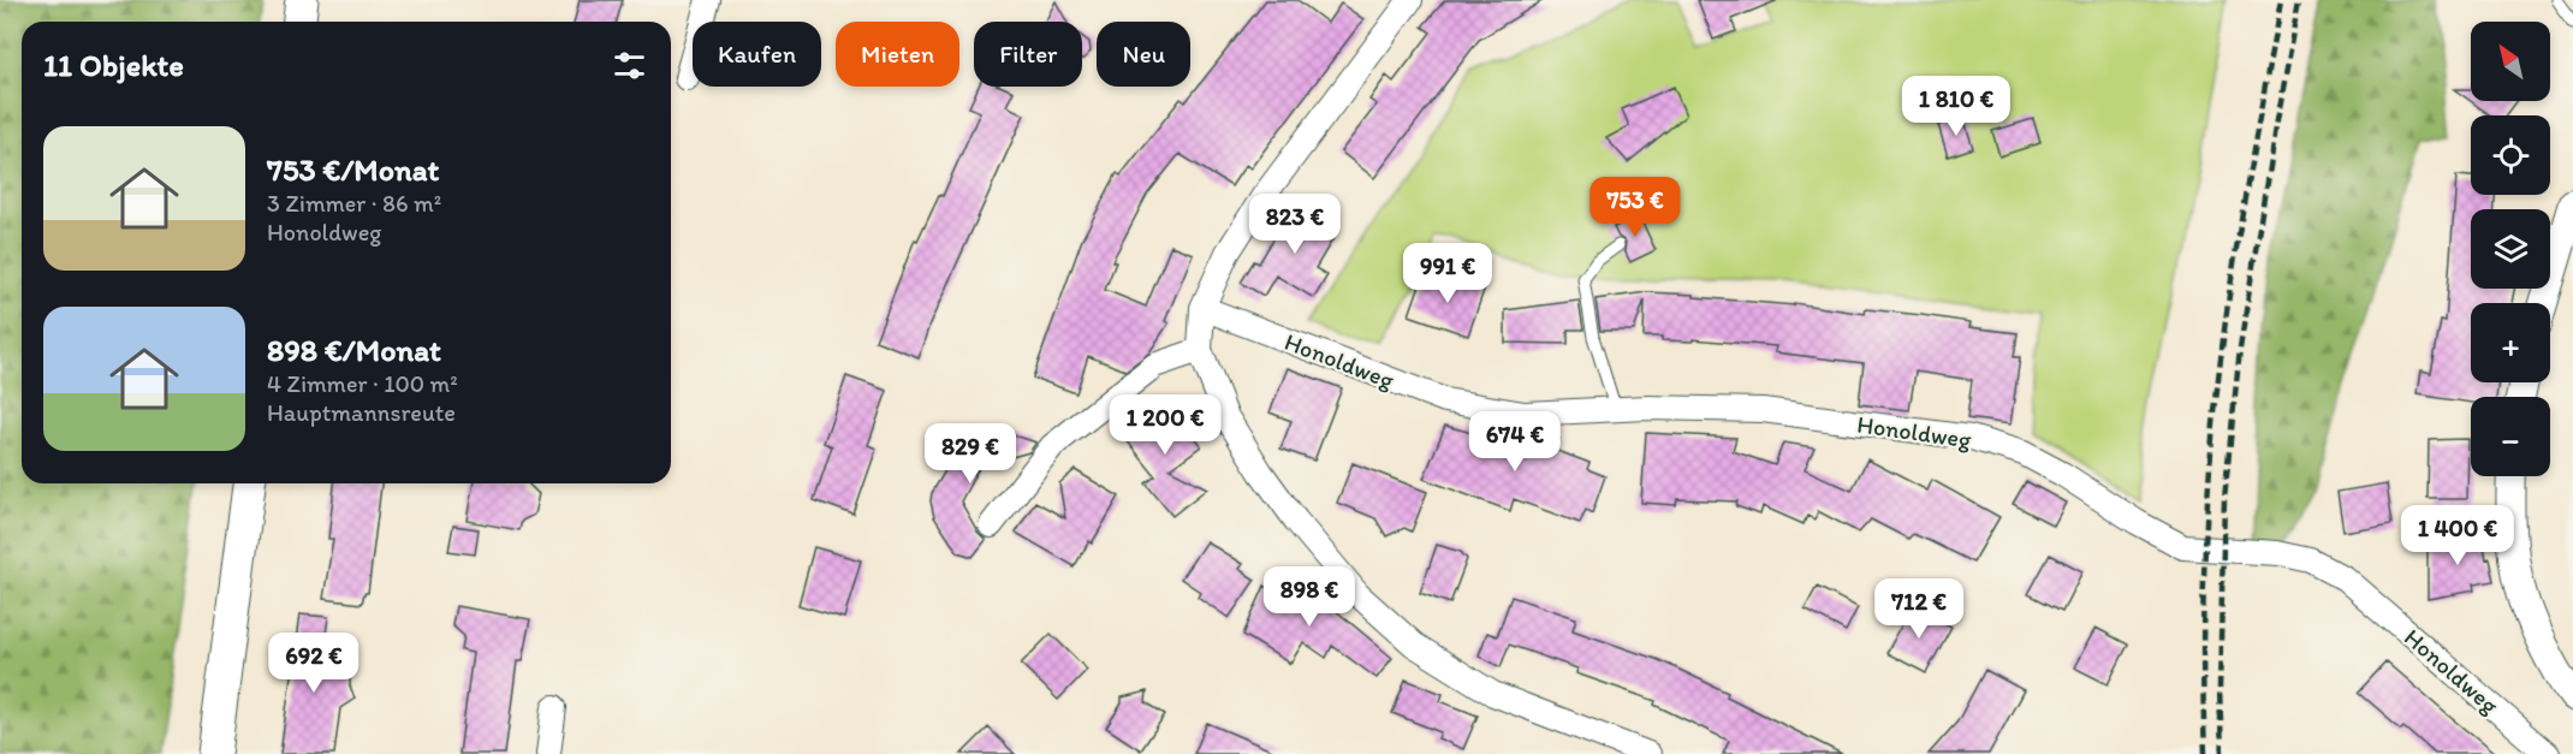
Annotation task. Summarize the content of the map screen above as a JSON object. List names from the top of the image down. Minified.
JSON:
{"streets":{"street":["Honoldweg"]},"north":"top left","page":{"map_buttons":["+","−"],"chip":["Kaufen","Mieten","Filter","Neu"],"heading":"11 Objekte","price":["1 810 €","753 €","823 €","991 €","1 200 €","674 €","829 €","1 400 €","898 €","712 €","692 €"],"list":[{"name":"753 €/Monat","note":"3 Zimmer · 86 m² · Honoldweg"},{"name":"898 €/Monat","note":"4 Zimmer · 100 m² · Hauptmannsreute"}]}}
